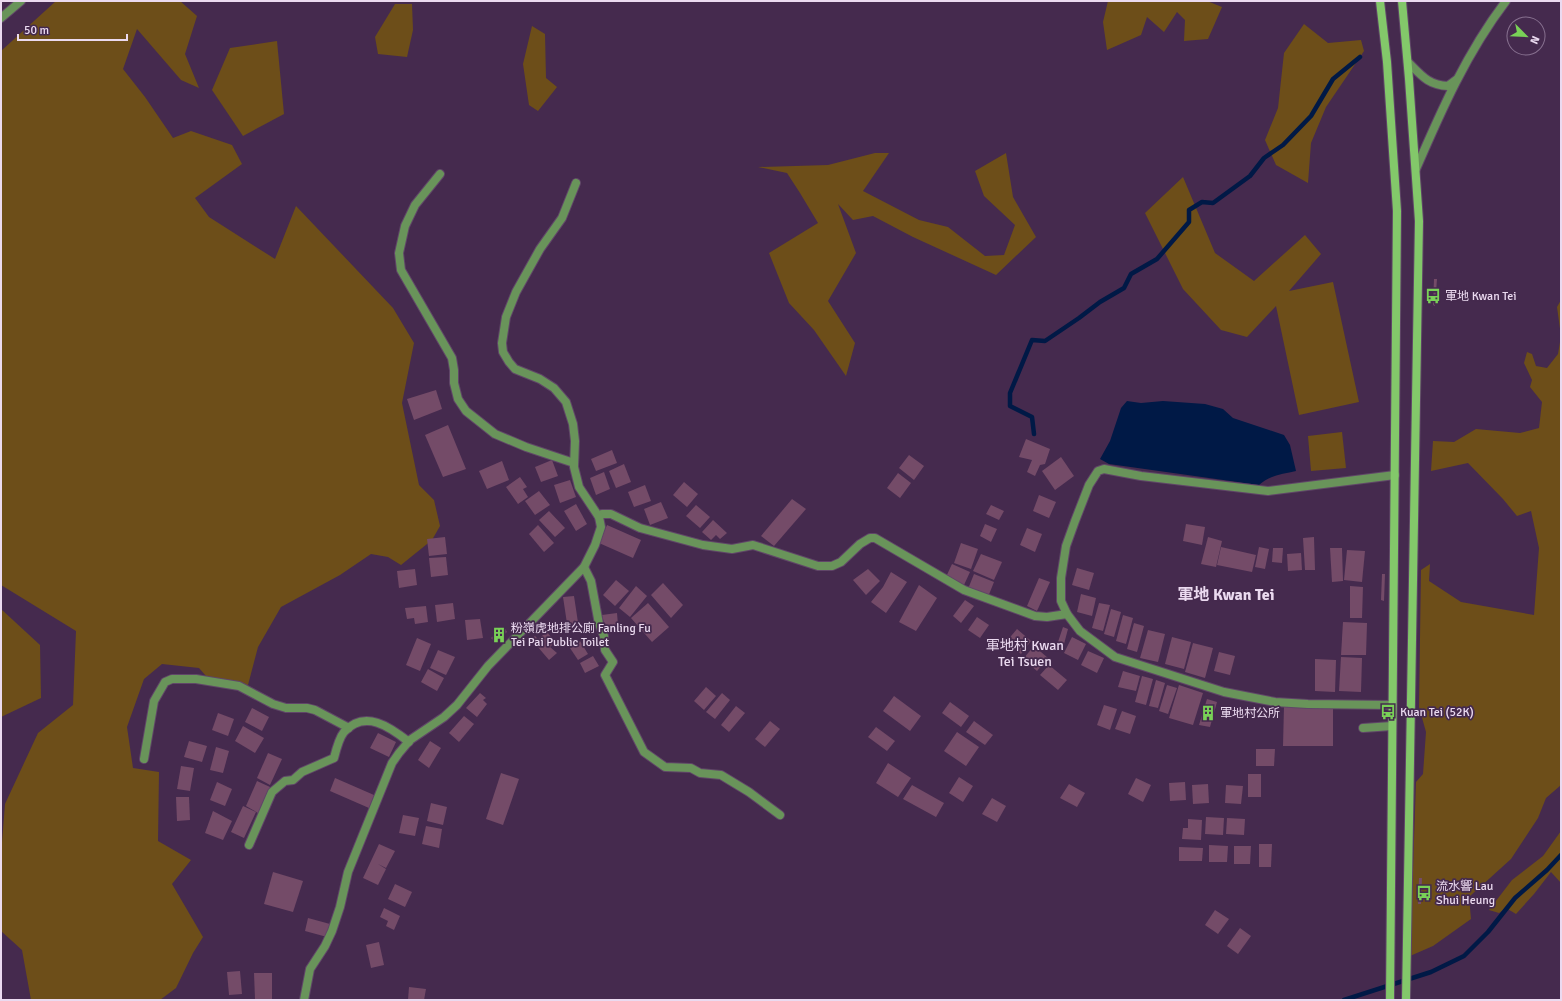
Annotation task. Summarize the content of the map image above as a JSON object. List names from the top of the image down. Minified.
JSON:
{"districts":["軍地 Kwan Tei","軍地村 Kwan Tei Tsuen"],"places":{"bus stop":["軍地 Kwan Tei","Kuan Tei (52K)","流水響 Lau Shui Heung"],"building":["粉嶺虎地排公廁 Fanling Fu Tei Pai Public Toilet","軍地村公所"]},"scale_bar":"50 m","north":"bottom right"}
